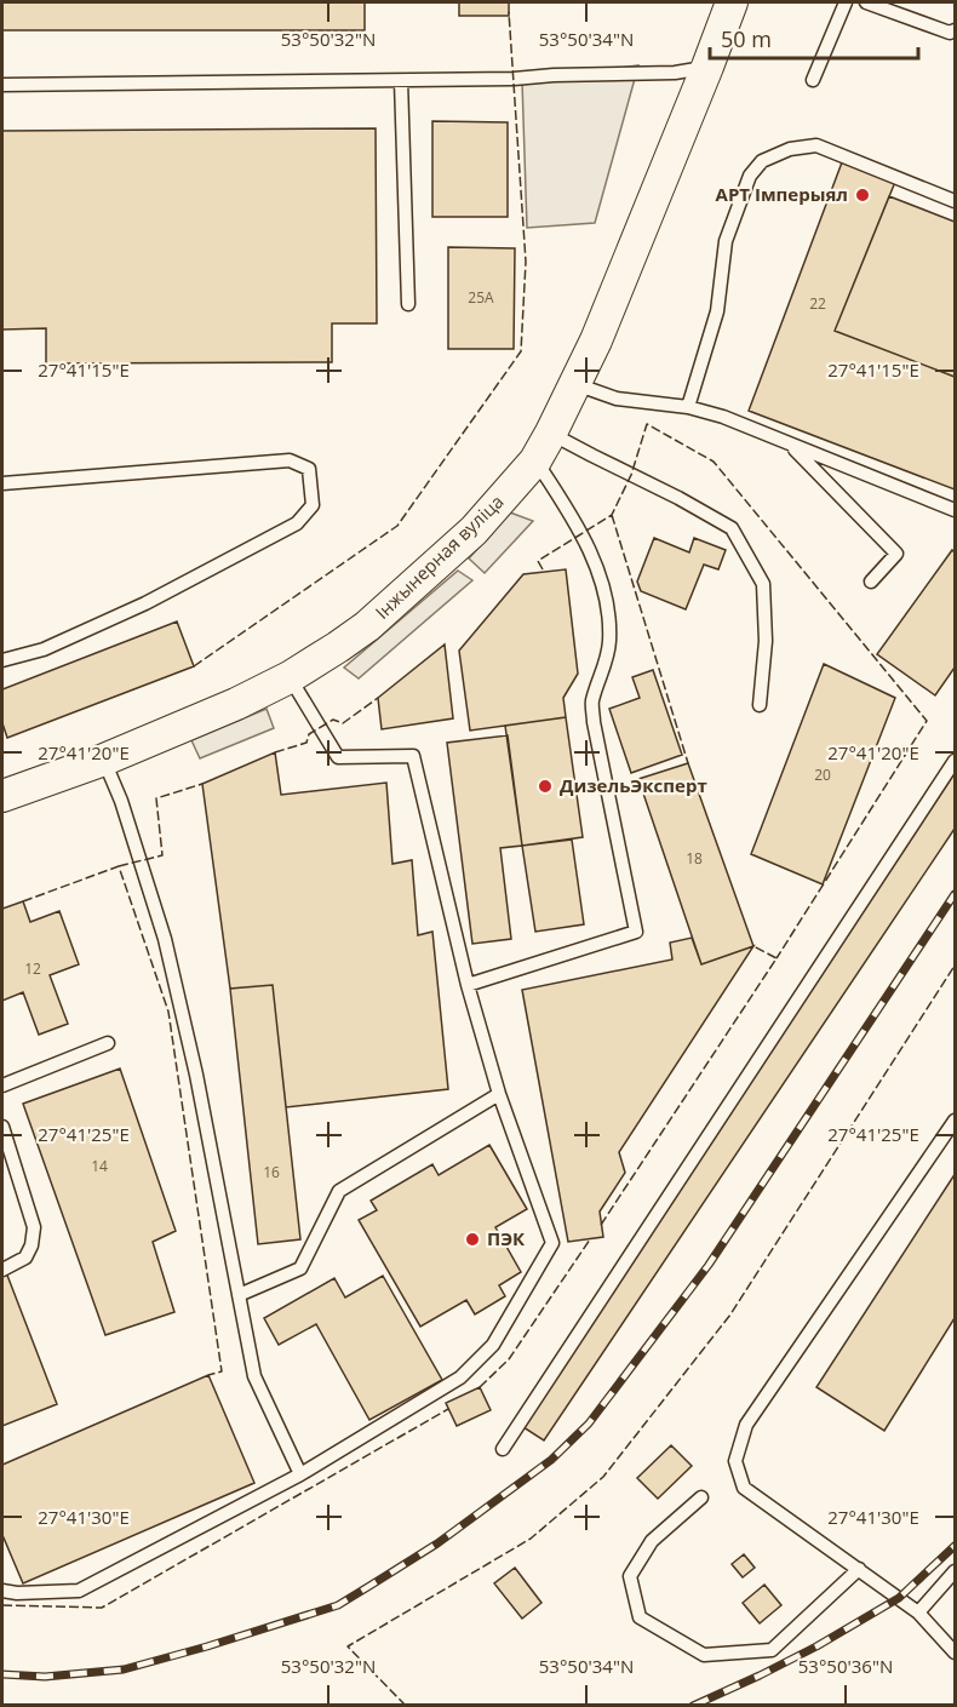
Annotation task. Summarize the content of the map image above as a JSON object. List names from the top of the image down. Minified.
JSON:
{"streets":{"street":["Інжынерная вуліца"]},"places":["АРТ Імперыял","ДизельЭксперт","ПЭК"],"house_numbers":["25А","22","20","18","12","14","16"],"scale_bar":"50 m","coordinates":["53°50'32\"N","53°50'34\"N","27°41'15\"E","27°41'20\"E","27°41'25\"E","27°41'30\"E","53°50'36\"N"]}
